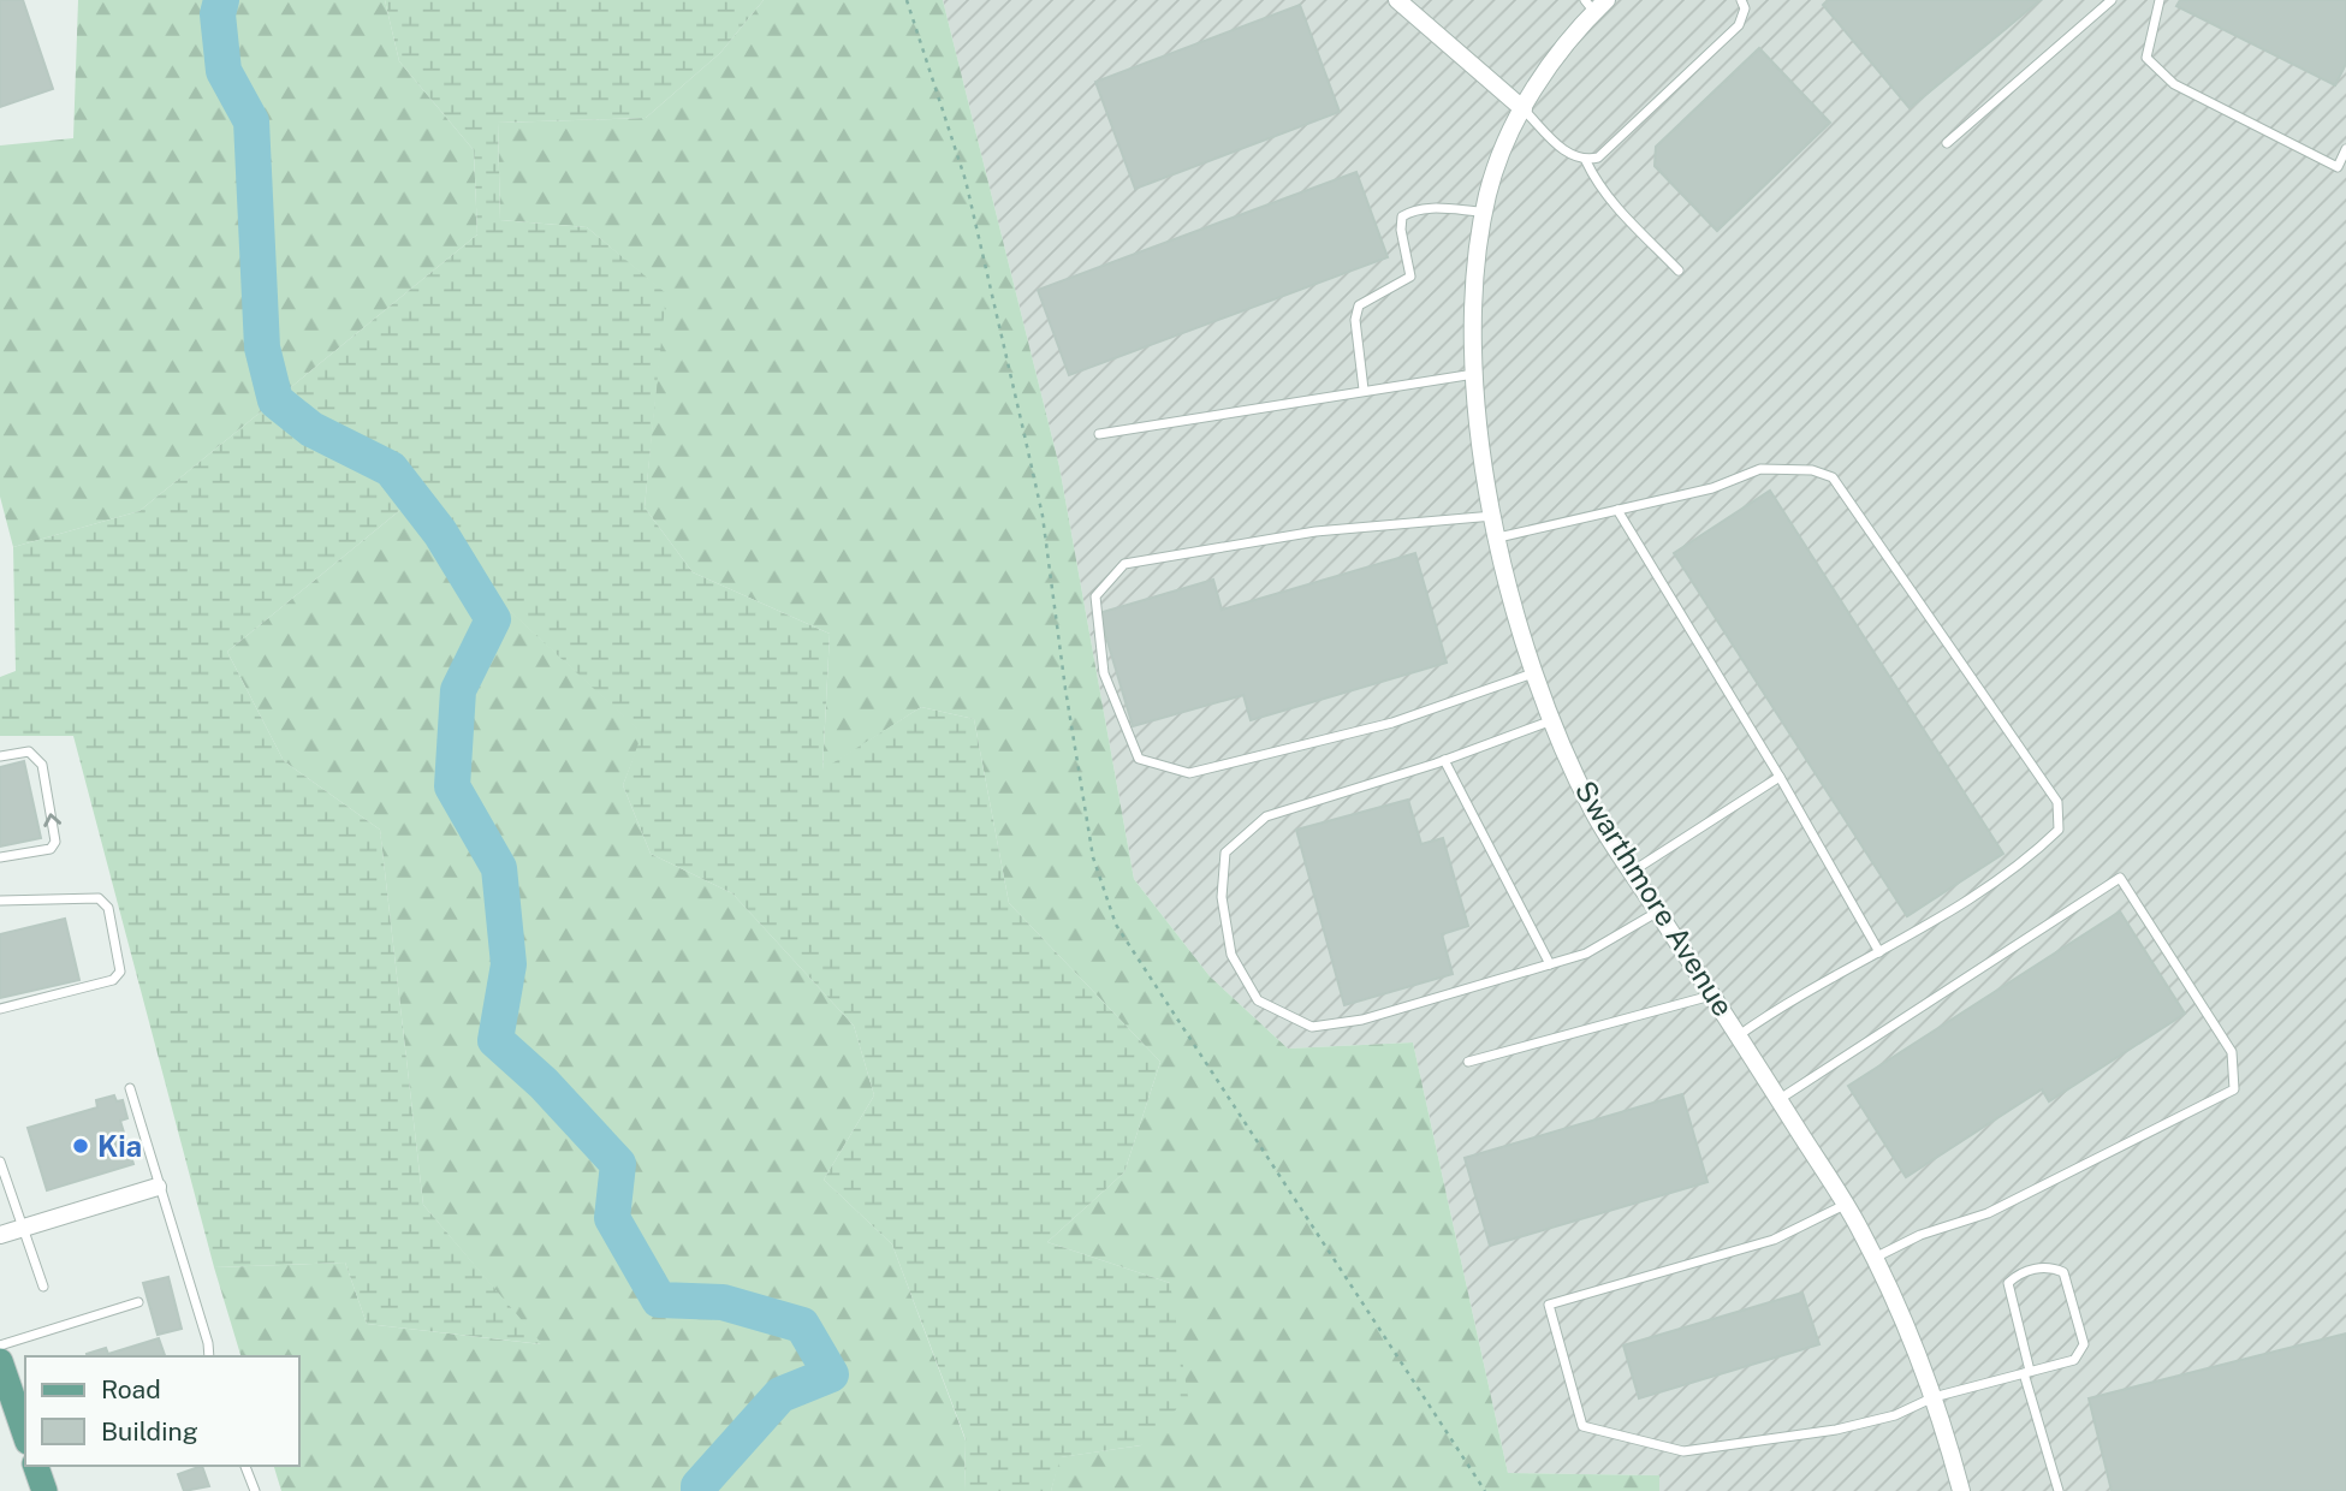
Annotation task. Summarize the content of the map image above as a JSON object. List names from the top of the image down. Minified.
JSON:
{"streets":{"street":["Swarthmore Avenue"]},"places":["Kia"],"legend":["Road","Building"]}
